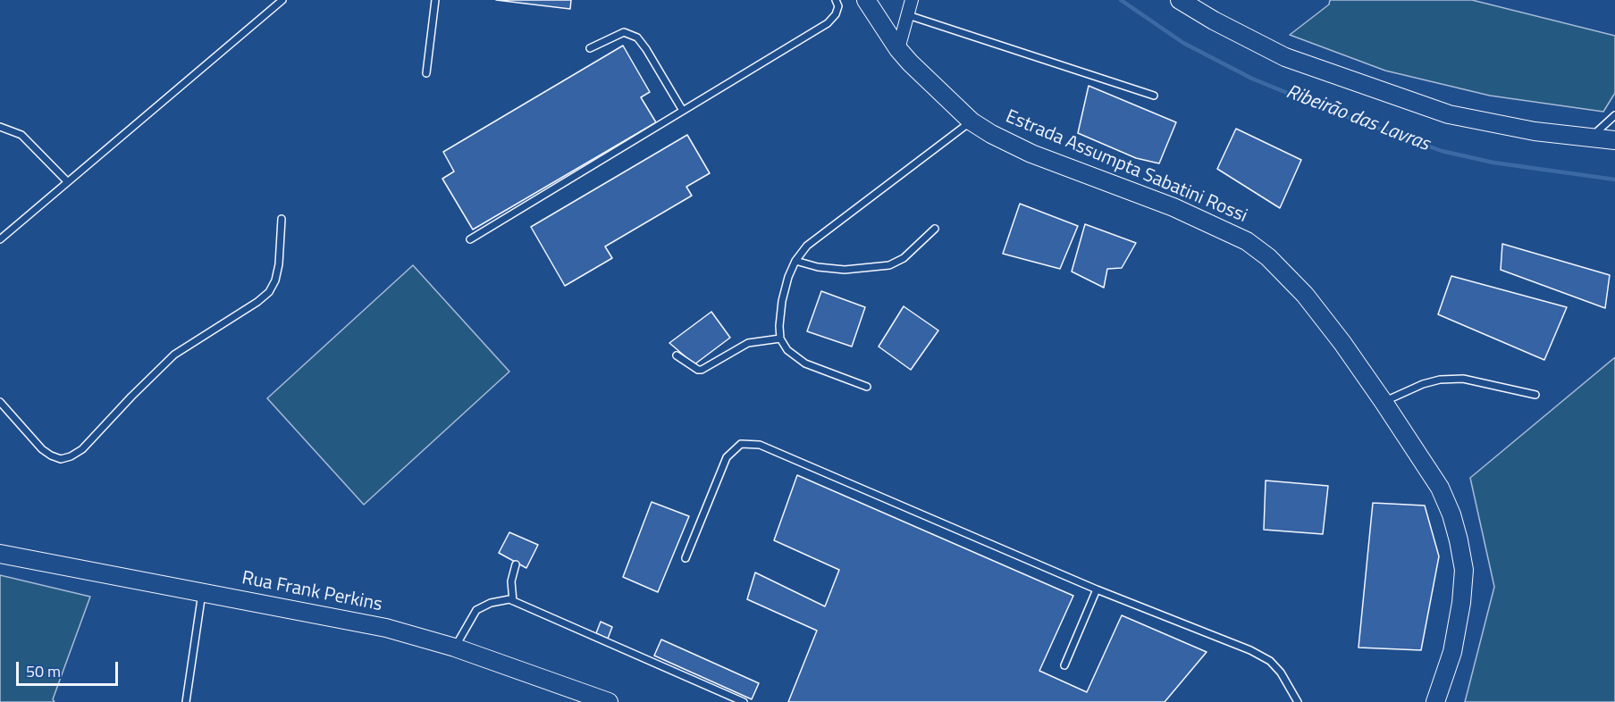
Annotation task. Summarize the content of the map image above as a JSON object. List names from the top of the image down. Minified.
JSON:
{"streets":{"street":["Estrada Assumpta Sabatini Rossi","Rua Frank Perkins"]},"water":["Ribeirão das Lavras"],"scale_bar":"50 m"}
